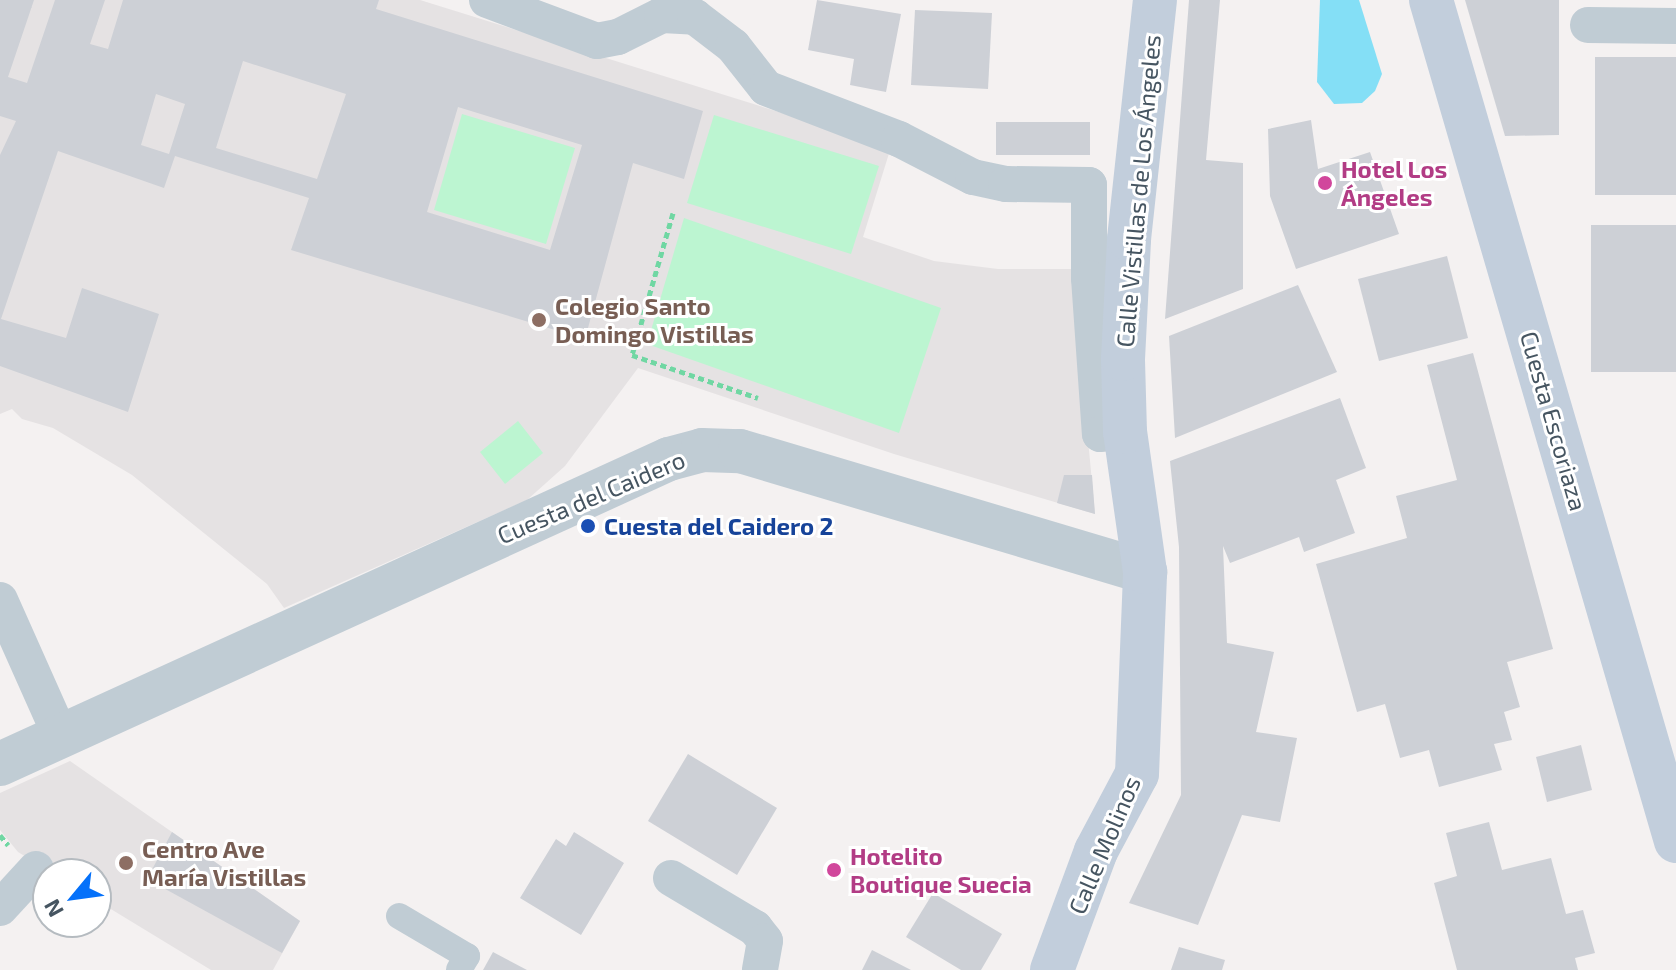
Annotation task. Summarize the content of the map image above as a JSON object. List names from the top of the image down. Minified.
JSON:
{"streets":{"main road":["Calle Vistillas de Los Ángeles","Cuesta Escoriaza","Calle Molinos"],"street":["Cuesta del Caidero"]},"crossings":[["Calle Vistillas de Los Ángeles","Cuesta del Caidero"],["Calle Vistillas de Los Ángeles","Calle Molinos"],["Cuesta del Caidero","Calle Molinos"]],"places":["Hotel Los Ángeles","Colegio Santo Domingo Vistillas","Cuesta del Caidero 2","Centro Ave María Vistillas","Hotelito Boutique Suecia"],"north":"bottom left"}
